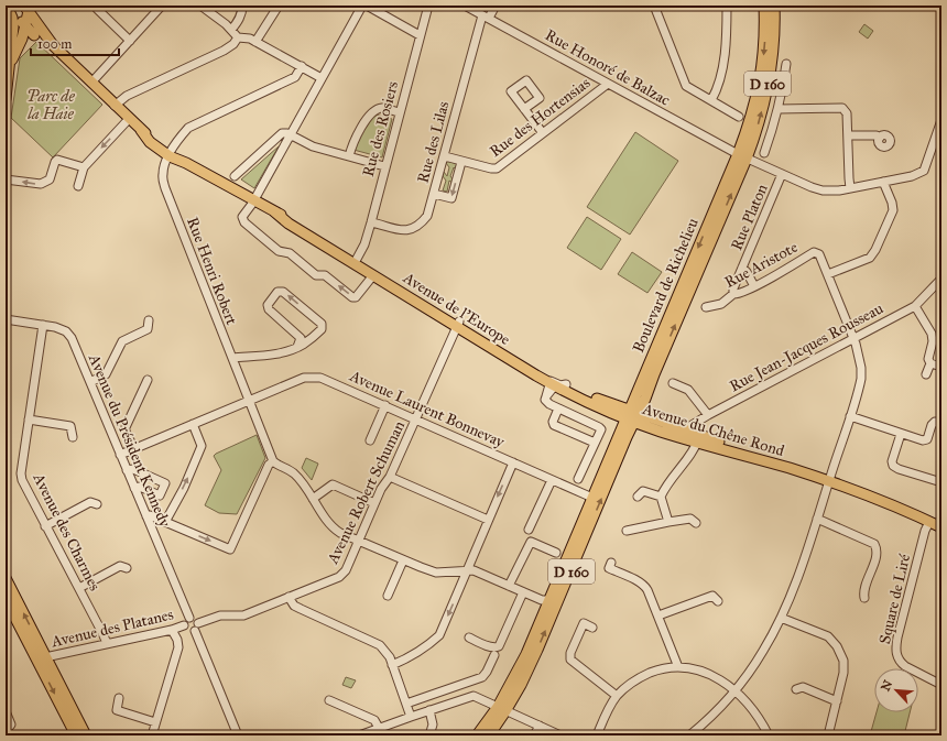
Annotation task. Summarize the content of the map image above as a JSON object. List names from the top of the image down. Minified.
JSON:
{"streets":{"main road":["D 160","Boulevard de Richelieu","Avenue de l’Europe","Avenue du Chêne Rond"],"street":["Rue Honoré de Balzac","Rue des Hortensias","Rue des Rosiers","Rue des Lilas","Rue Platon","Rue Aristote","Rue Henri Robert","Rue Jean-Jacques Rousseau","Avenue Laurent Bonnevay","Avenue du Président Kennedy","Avenue Robert Schuman","Avenue des Charmes","Square de Liré","Avenue des Platanes"]},"crossings":[["Rue Honoré de Balzac","Rue des Hortensias"],["Rue Honoré de Balzac","Rue des Lilas"],["Rue Honoré de Balzac","Rue Platon"],["Rue Honoré de Balzac","Boulevard de Richelieu"],["D 160","Boulevard de Richelieu"],["D 160","Avenue de l’Europe"],["D 160","Avenue Laurent Bonnevay"],["D 160","Avenue du Chêne Rond"],["Rue des Hortensias","Rue des Lilas"],["Rue des Rosiers","Rue des Lilas"],["Rue des Rosiers","Avenue de l’Europe"],["Rue Platon","Rue Aristote"],["Rue Aristote","Rue Jean-Jacques Rousseau"],["Rue Aristote","Avenue du Chêne Rond"],["Rue Henri Robert","Avenue de l’Europe"],["Rue Henri Robert","Avenue Laurent Bonnevay"],["Boulevard de Richelieu","Avenue de l’Europe"],["Boulevard de Richelieu","Avenue Laurent Bonnevay"],["Boulevard de Richelieu","Avenue du Chêne Rond"],["Avenue de l’Europe","Avenue du Chêne Rond"],["Avenue de l’Europe","Avenue Robert Schuman"],["Rue Jean-Jacques Rousseau","Avenue du Chêne Rond"],["Avenue Laurent Bonnevay","Avenue du Président Kennedy"],["Avenue Laurent Bonnevay","Avenue Robert Schuman"],["Avenue du Chêne Rond","Square de Liré"],["Avenue du Président Kennedy","Avenue Robert Schuman"],["Avenue du Président Kennedy","Avenue des Charmes"],["Avenue du Président Kennedy","Avenue des Platanes"],["Avenue Robert Schuman","Avenue des Platanes"],["Avenue des Charmes","Avenue des Platanes"]],"parks":["Parc de la Haie"],"scale_bar":"100 m","north":"top left"}
